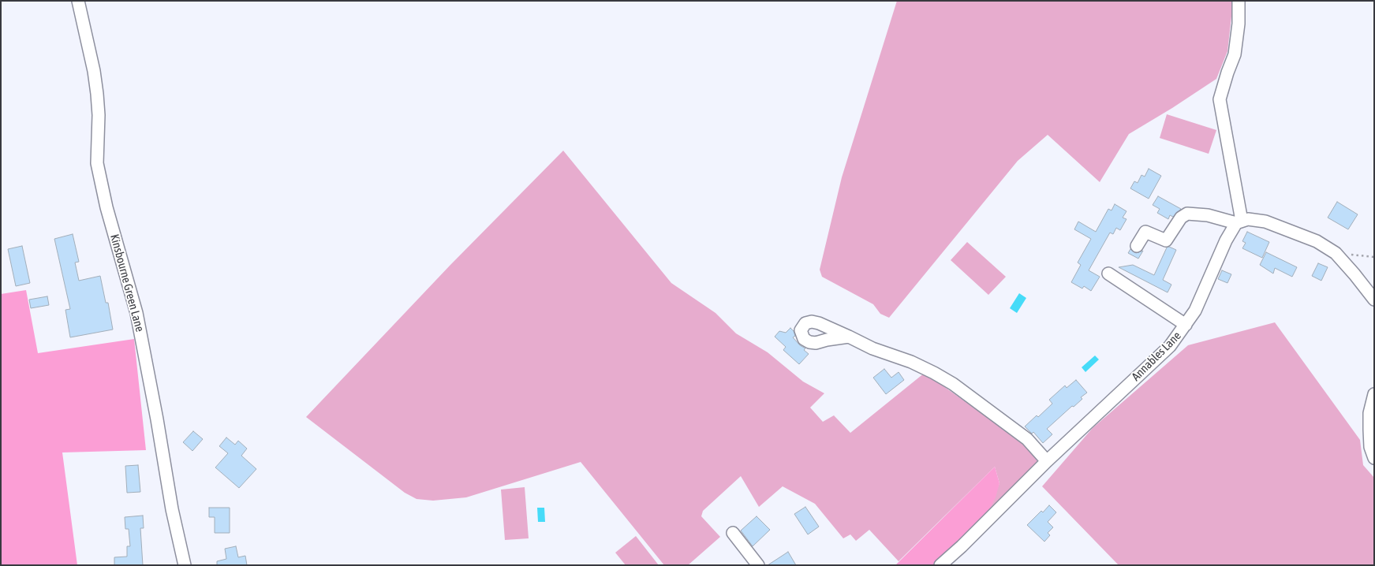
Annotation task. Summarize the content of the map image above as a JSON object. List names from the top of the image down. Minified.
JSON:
{"streets":{"street":["Kinsbourne Green Lane","Annables Lane"]}}
